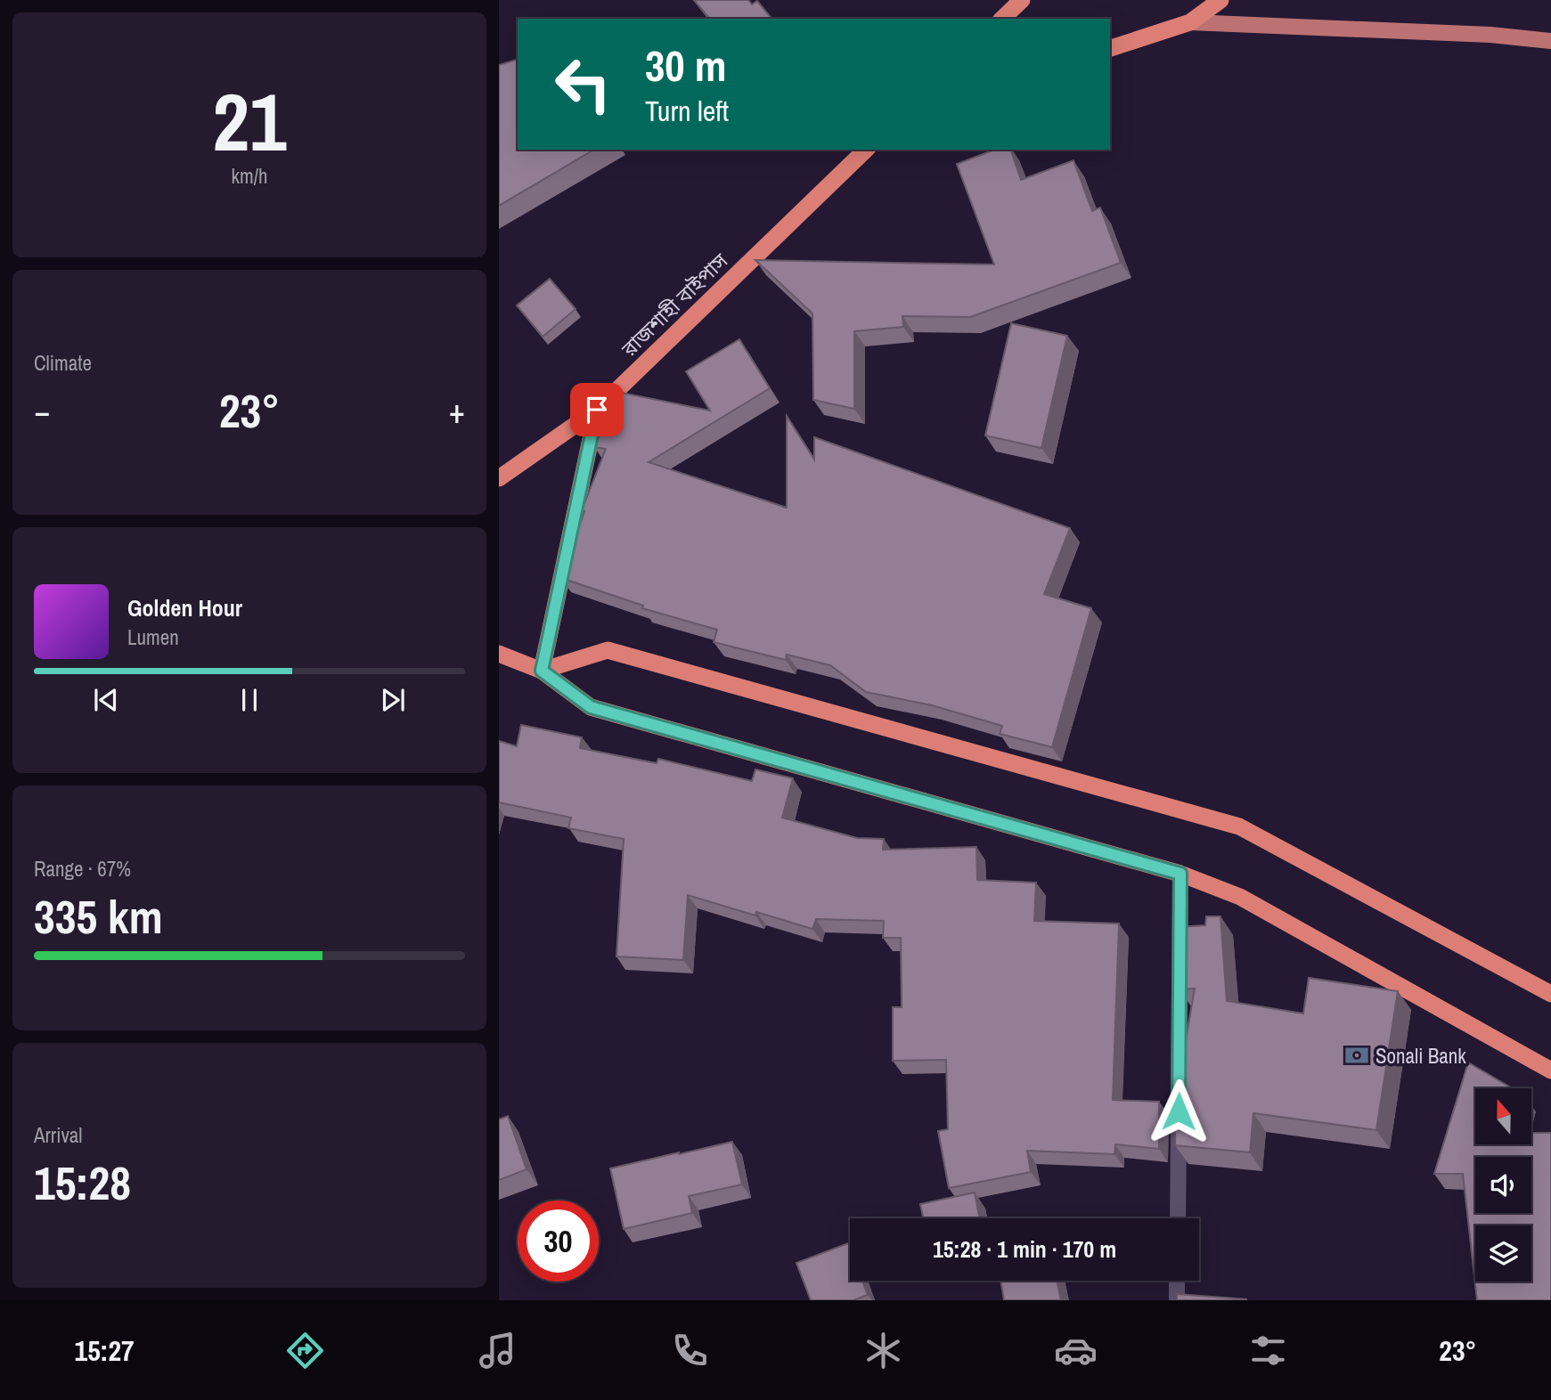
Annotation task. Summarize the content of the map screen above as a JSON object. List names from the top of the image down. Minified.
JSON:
{"streets":{"highway":["রাজশাহী বাইপাস"]},"places":{"bank":["Sonali Bank"]},"north":"top","page":{"tile":[["21","km/h"],"Climate",["Range · 67%","335 km"],["Arrival","15:28"]],"turn":["30 m","Turn left"],"heat":["−","23°","+"],"song":["Golden Hour","Lumen"],"limit":"30","trip":"15:28 · 1 min · 170 m","tabs":["15:27","23°"]}}
